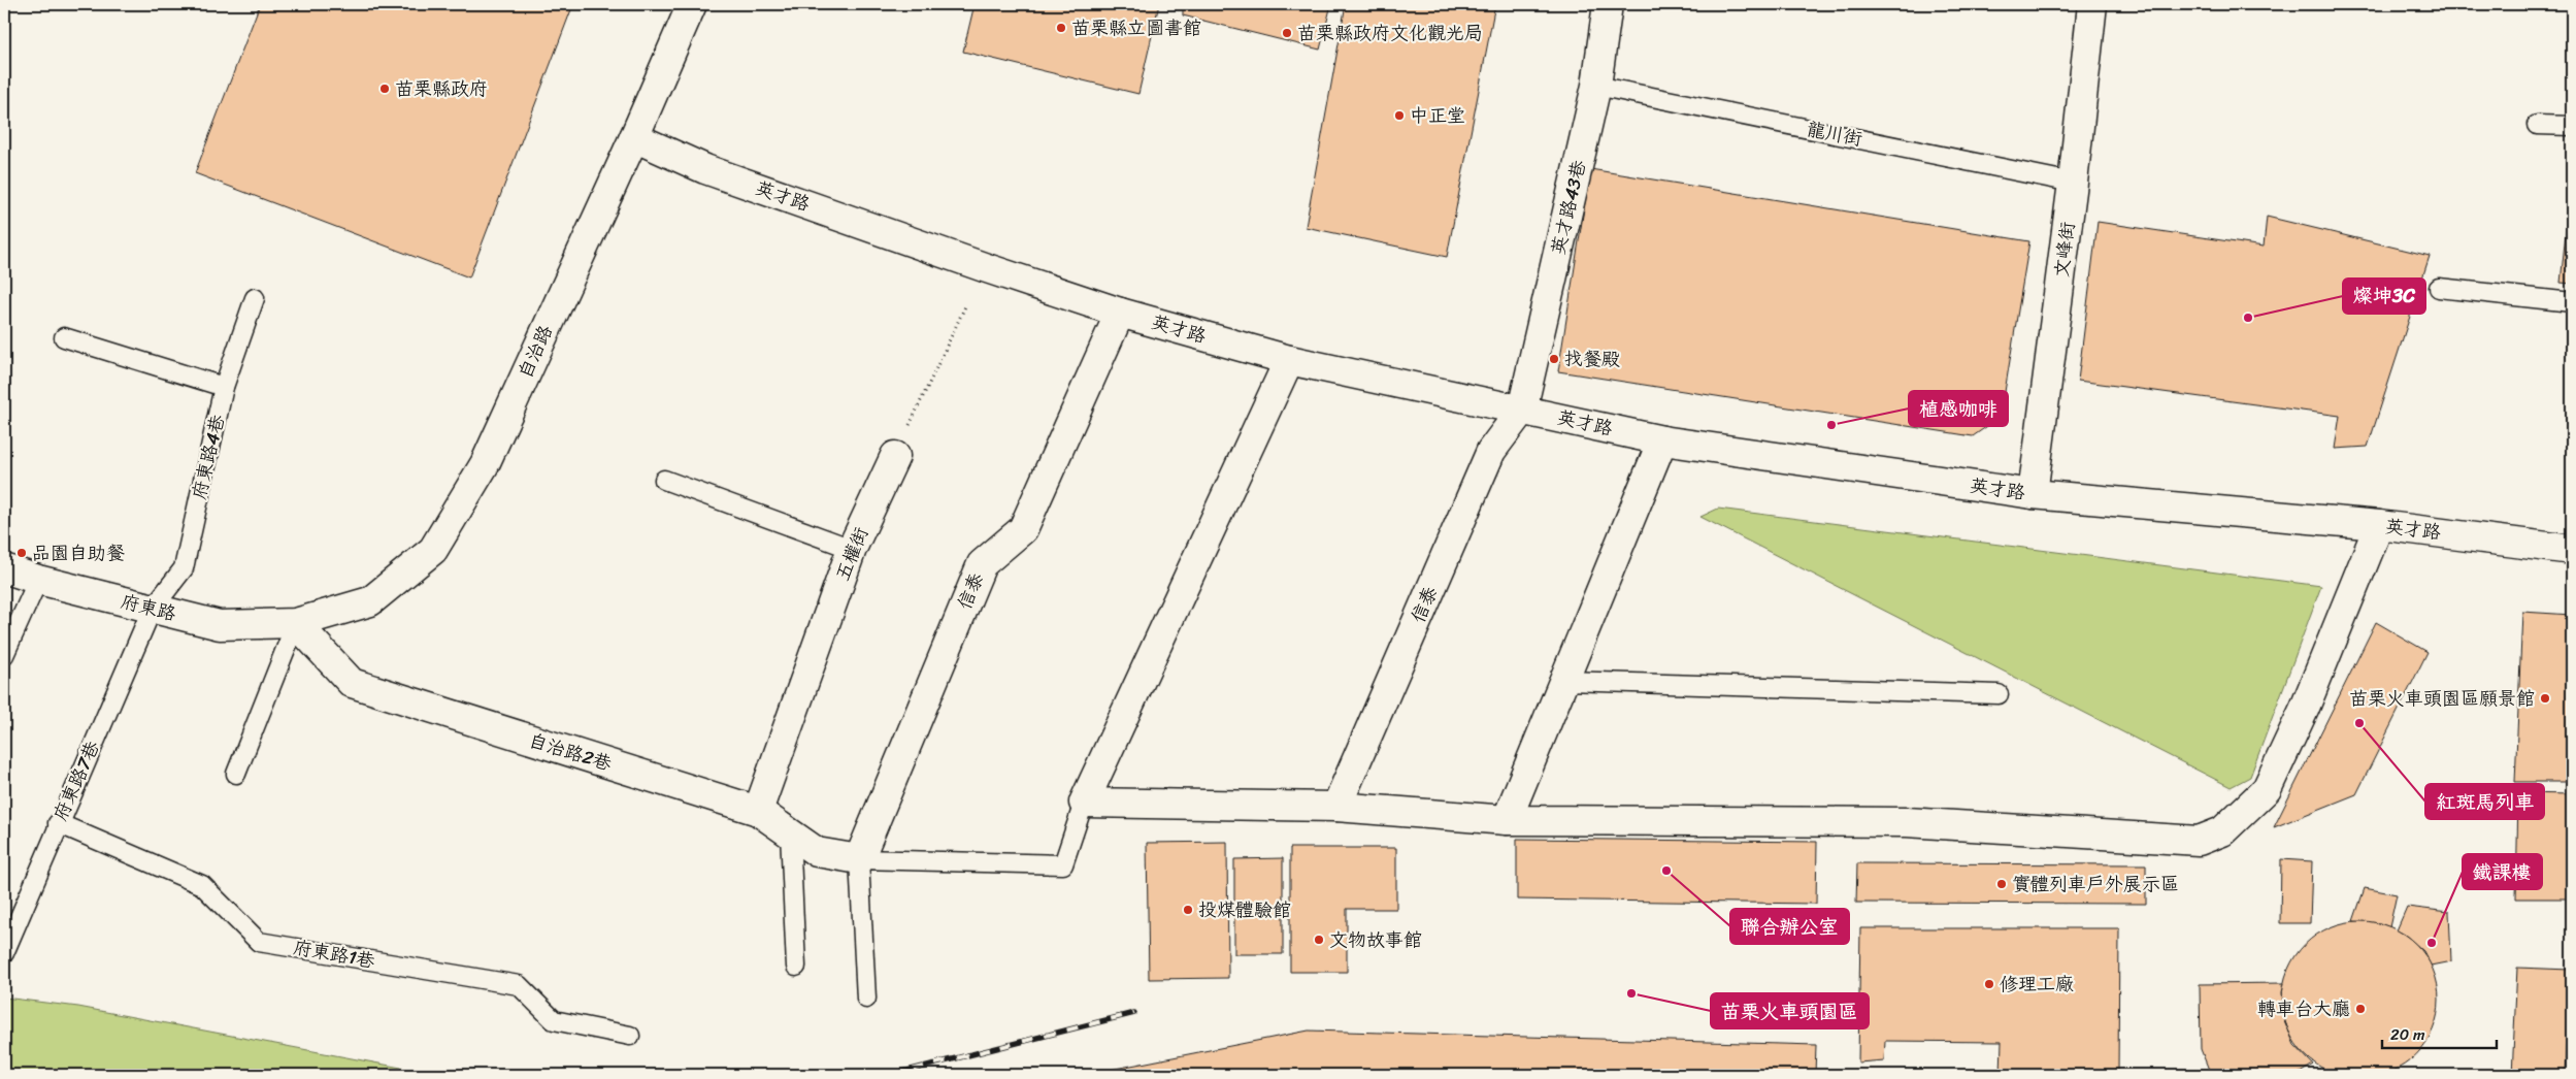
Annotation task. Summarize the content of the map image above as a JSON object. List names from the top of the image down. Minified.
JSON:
{"streets":{"street":["英才路","英才路43巷","文峰街","自治路","五權街","信泰","府東路","自治路2巷"],"lane":["龍川街","府東路4巷","府東路7巷","府東路1巷"]},"crossings":[["龍川街","英才路43巷"],["龍川街","文峰街"],["英才路","英才路43巷"],["英才路","文峰街"],["英才路","自治路"],["英才路","信泰"],["英才路43巷","信泰"],["自治路","府東路"],["自治路","自治路2巷"],["府東路4巷","府東路"],["府東路4巷","府東路7巷"],["五權街","自治路2巷"],["信泰","自治路2巷"],["府東路","自治路2巷"],["府東路","府東路7巷"],["府東路7巷","府東路1巷"]],"places":["苗栗縣立圖書館","苗栗縣政府文化觀光局","苗栗縣政府","中正堂","燦坤3C","找餐殿","植感咖啡","品園自助餐","苗栗火車頭園區願景館","紅斑馬列車","聯合辦公室","實體列車戶外展示區","投煤體驗館","文物故事館","鐵課樓","修理工廠","苗栗火車頭園區","轉車台大廳"],"scale_bar":"20 m"}
